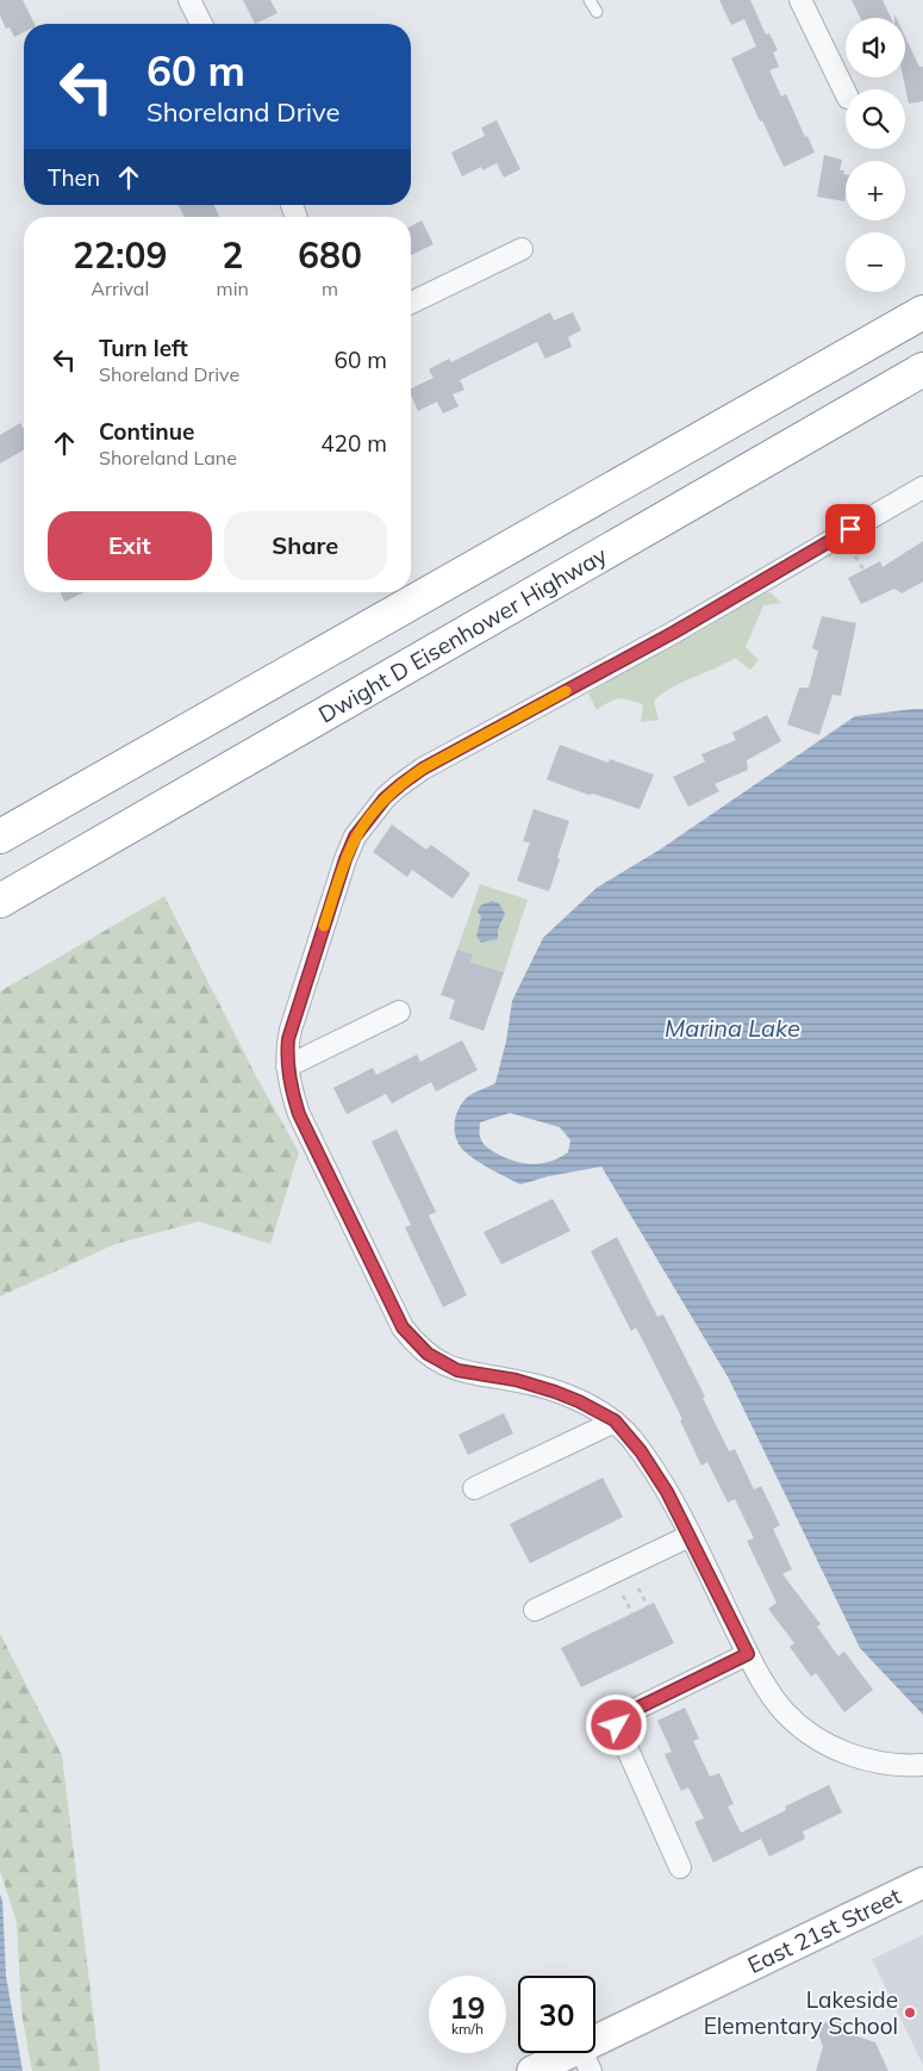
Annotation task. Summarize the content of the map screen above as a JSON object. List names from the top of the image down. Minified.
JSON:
{"streets":{"highway":["Dwight D Eisenhower Highway"],"main road":["East 21st Street"]},"water":["Marina Lake"],"places":["Lakeside Elementary School"],"page":{"map_buttons":["+","−"],"turn":["60 m","Shoreland Drive"],"then":"Then","eta":["22:09","Arrival","2","min","680","m"],"list":[{"name":"Turn left","note":"Shoreland Drive","value":"60 m"},{"name":"Continue","note":"Shoreland Lane","value":"420 m"}],"buttons":["Exit","Share"],"speed":"19 km/h","limit":"30"}}
